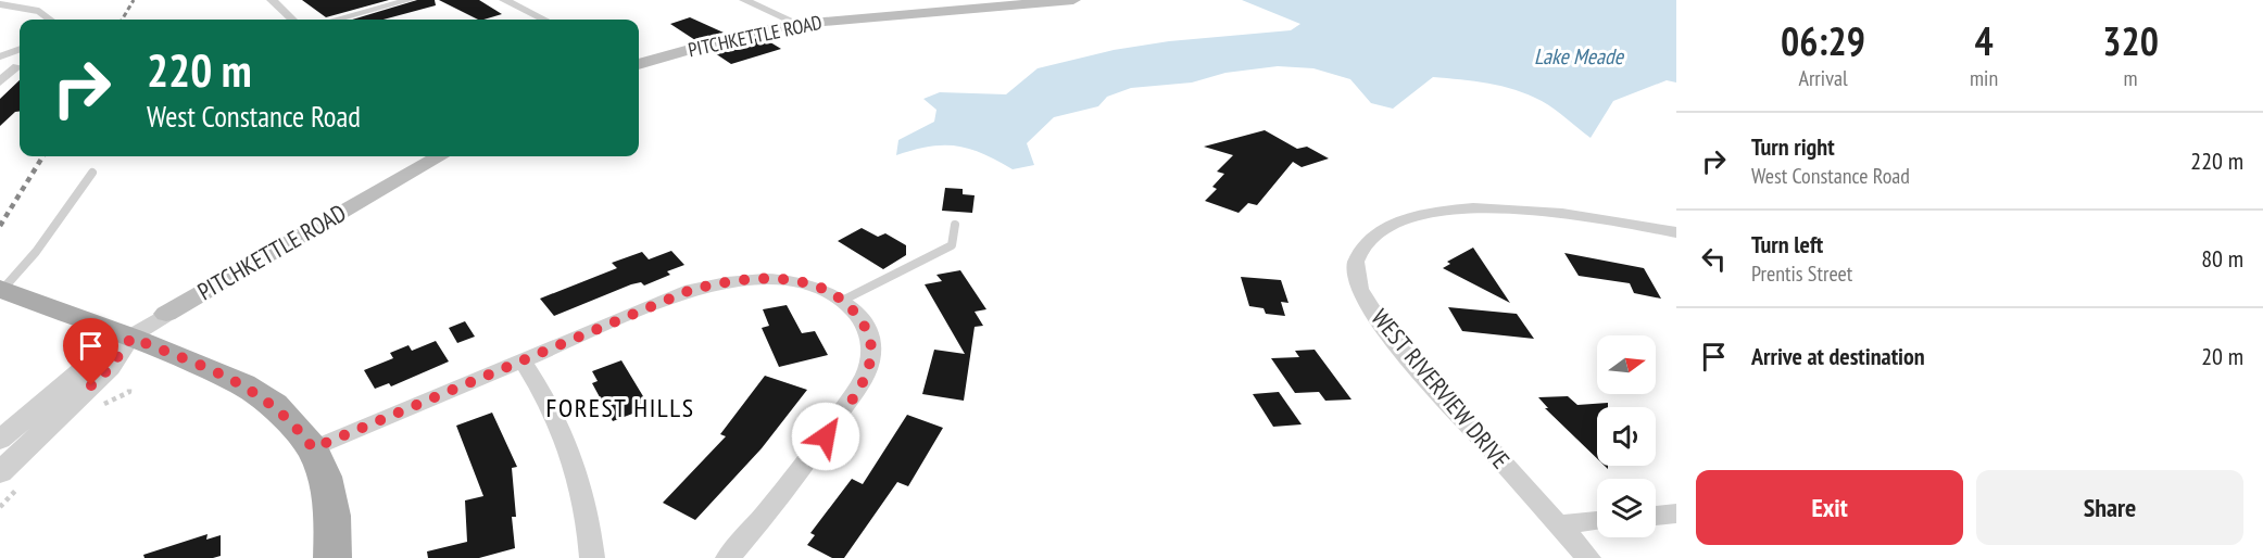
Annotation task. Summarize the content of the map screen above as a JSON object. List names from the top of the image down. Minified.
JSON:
{"streets":{"main road":["PITCHKETTLE ROAD"],"street":["WEST RIVERVIEW DRIVE"]},"districts":["FOREST HILLS"],"water":["Lake Meade"],"north":"right","page":{"eta":["06:29","Arrival","4","min","320","m"],"turn":["220 m","West Constance Road"],"list":[{"name":"Turn right","note":"West Constance Road","value":"220 m"},{"name":"Turn left","note":"Prentis Street","value":"80 m"},{"name":"Arrive at destination","value":"20 m"}],"buttons":["Exit","Share"]}}
